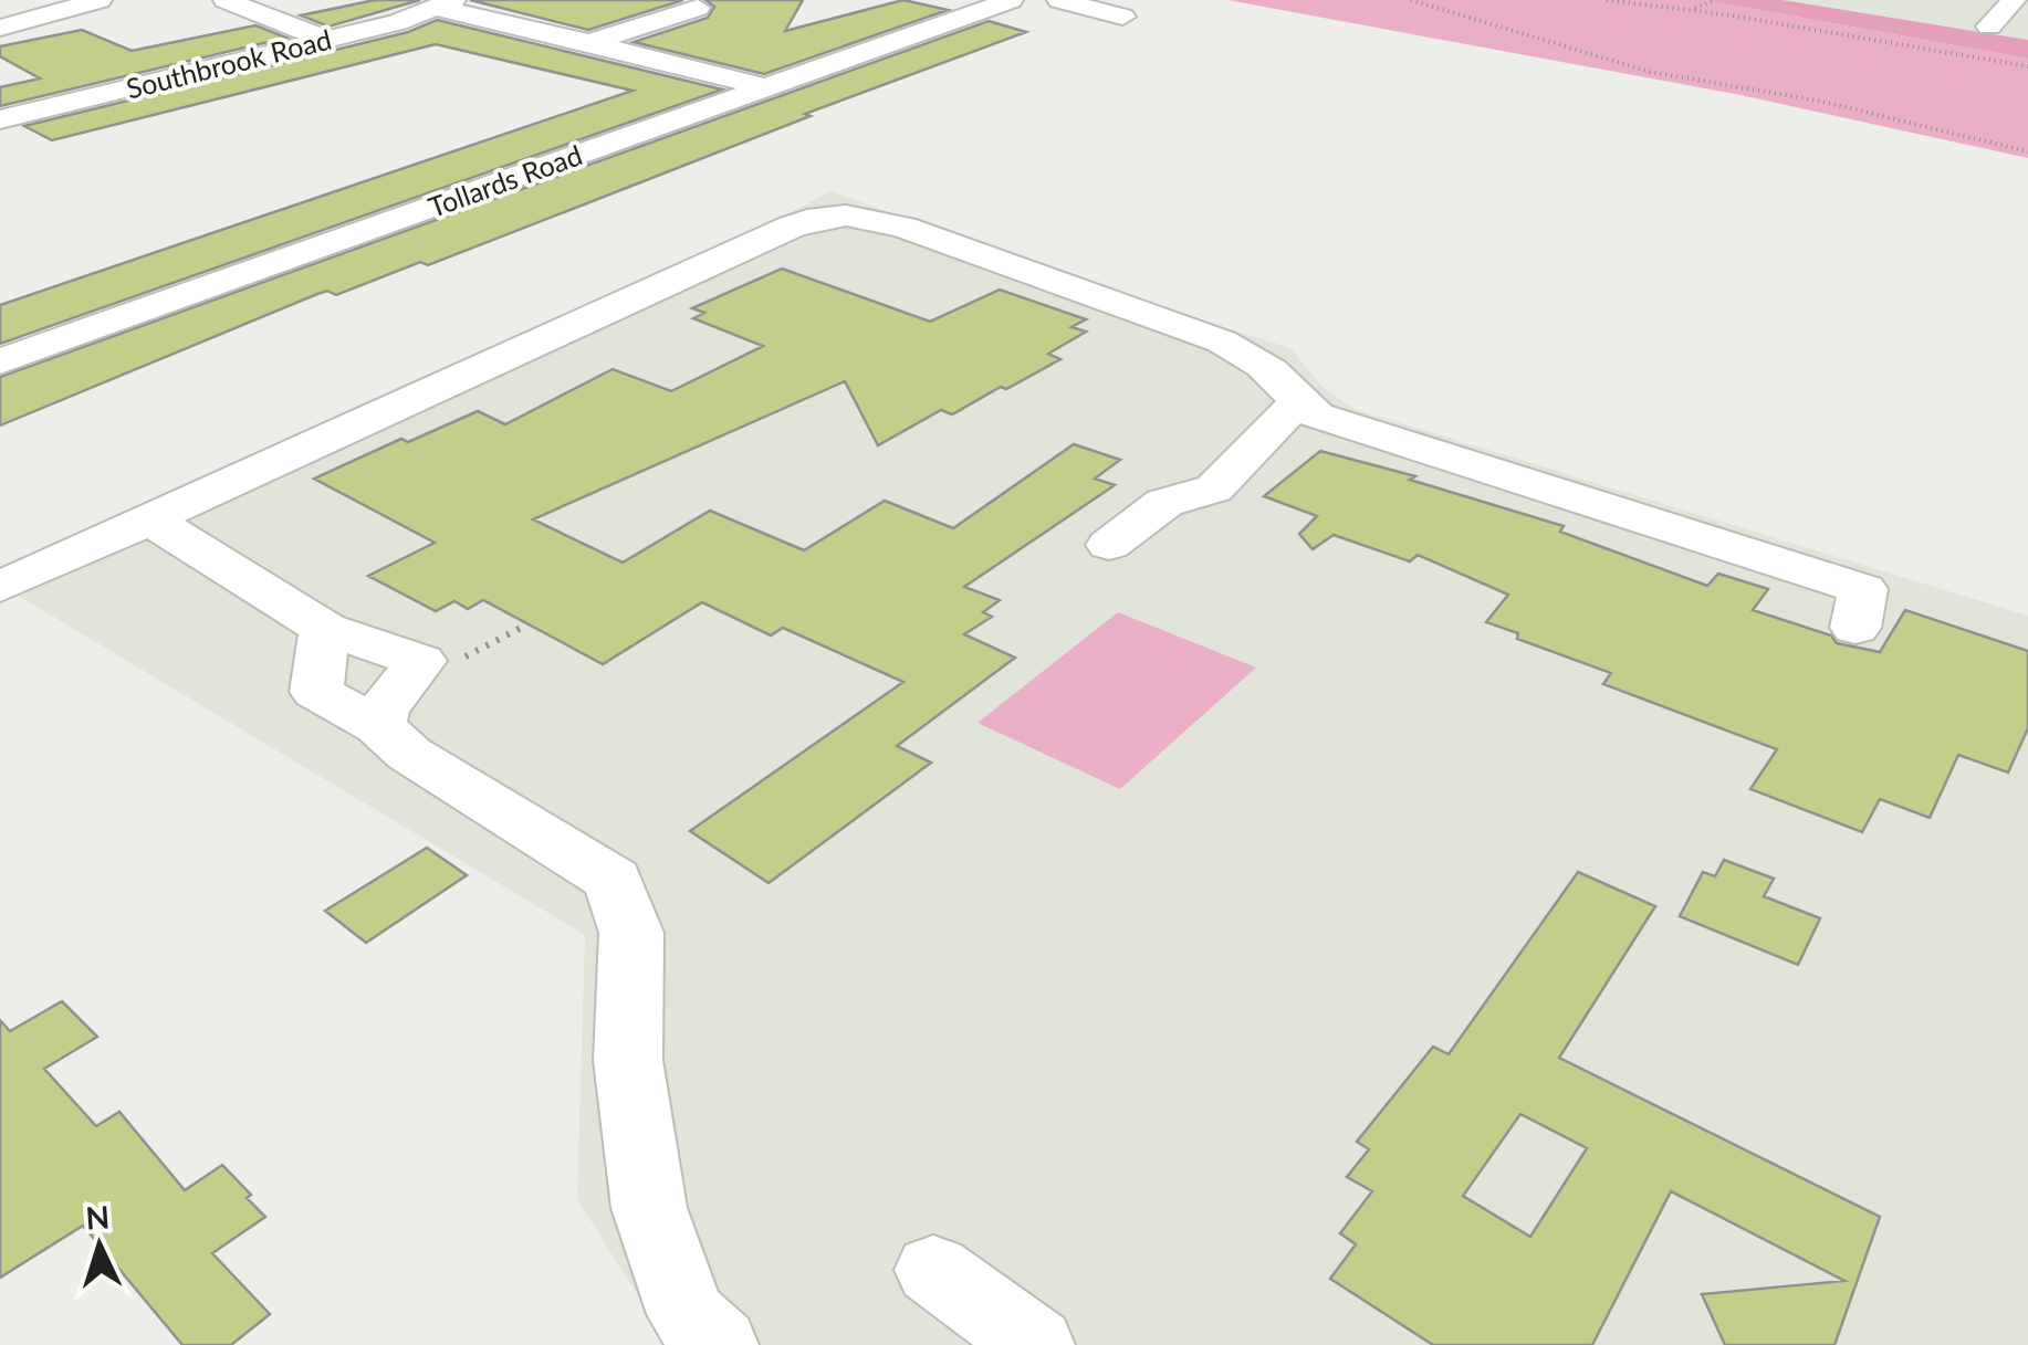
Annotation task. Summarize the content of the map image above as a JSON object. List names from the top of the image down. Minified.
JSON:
{"streets":{"street":["Southbrook Road","Tollards Road"]},"north":"top"}
